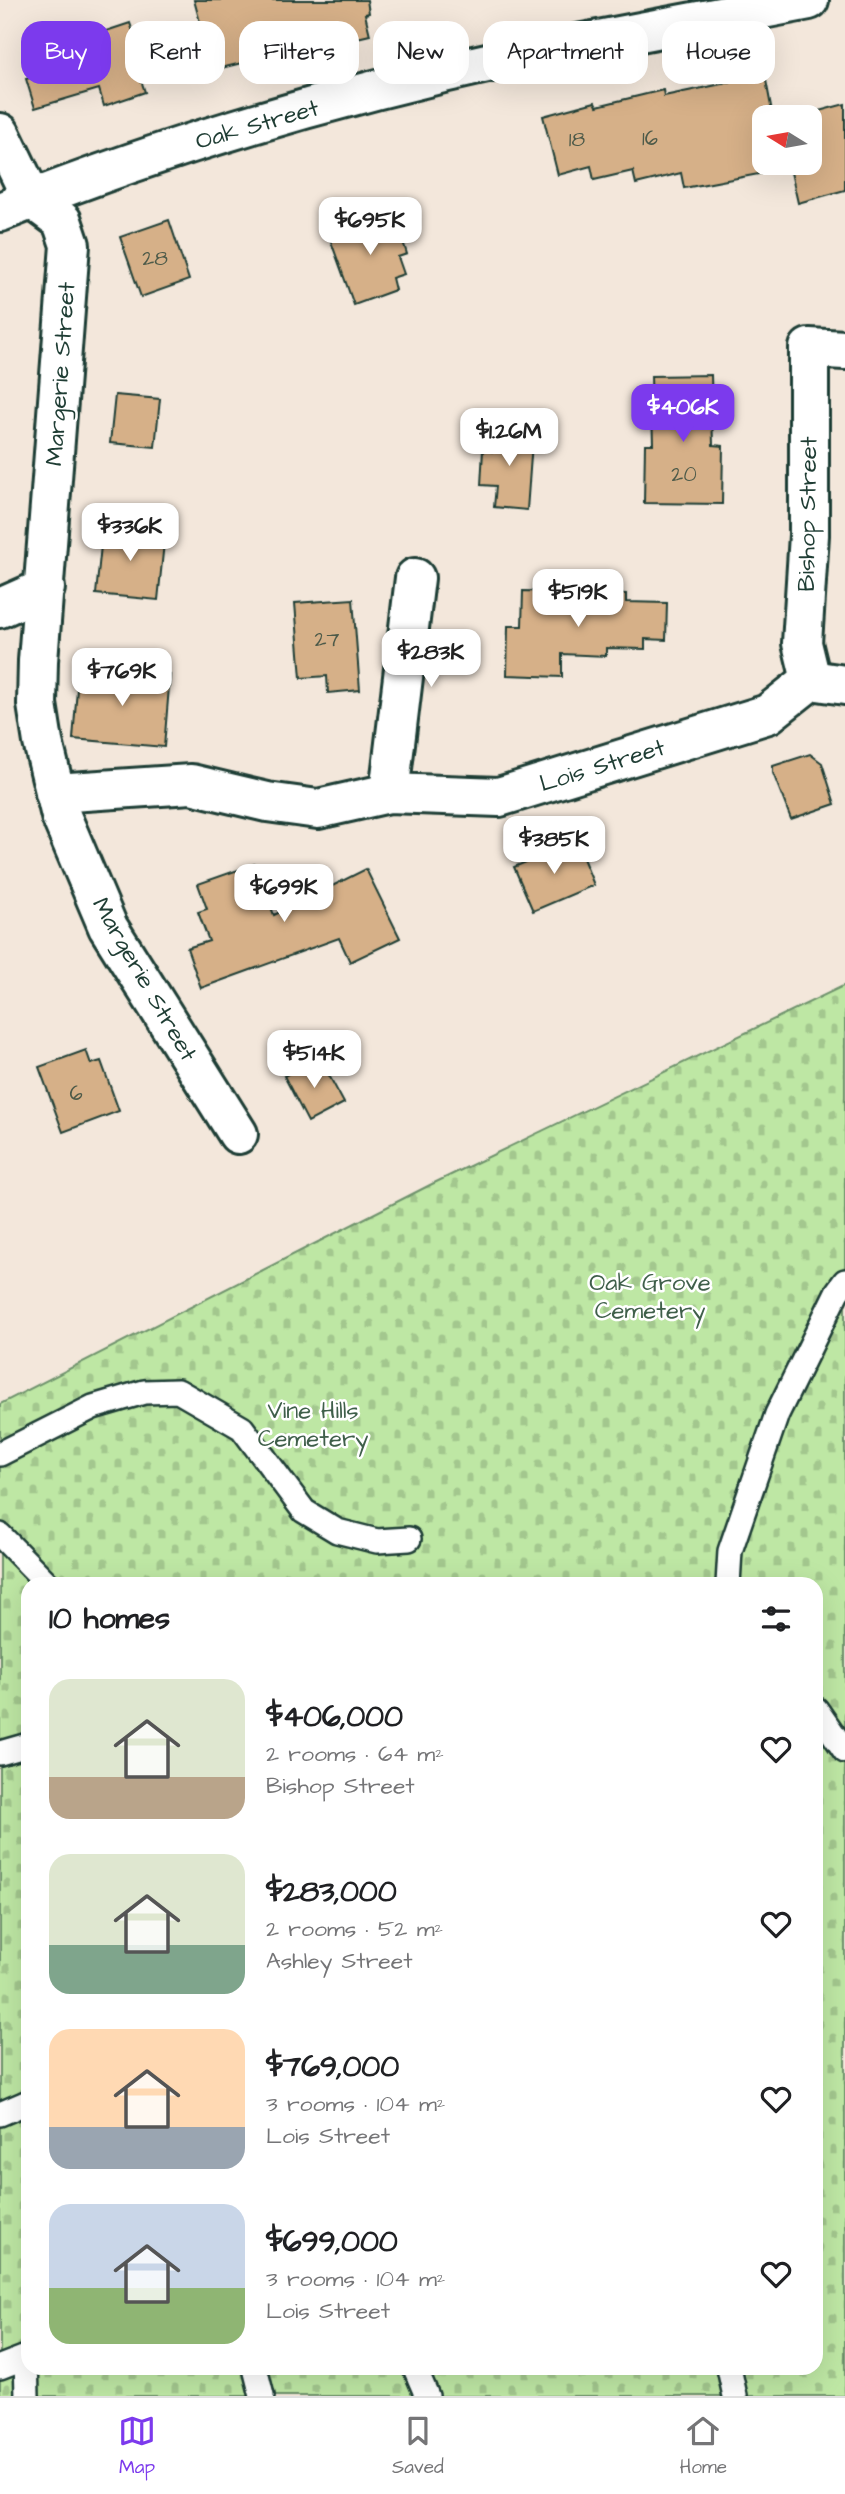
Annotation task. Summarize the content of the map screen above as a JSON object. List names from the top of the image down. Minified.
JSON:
{"streets":{"street":["Oak Street","Margerie Street","Bishop Street","Lois Street"]},"crossings":[["Oak Street","Margerie Street"],["Margerie Street","Lois Street"],["Bishop Street","Lois Street"]],"parks":["Oak Grove Cemetery","Vine Hills Cemetery"],"house_numbers":["16","18","28","20","27","6"],"north":"left","page":{"chip":["Buy","Rent","Filters","New","Apartment","House"],"price":["$695K","$406K","$1.26M","$336K","$519K","$283K","$769K","$385K","$699K","$514K"],"heading":"10 homes","list":[{"name":"$406,000","note":"2 rooms · 64 m² · Bishop Street"},{"name":"$283,000","note":"2 rooms · 52 m² · Ashley Street"},{"name":"$769,000","note":"3 rooms · 104 m² · Lois Street"},{"name":"$699,000","note":"3 rooms · 104 m² · Lois Street"}],"tabs":["Map","Saved","Home"]}}
